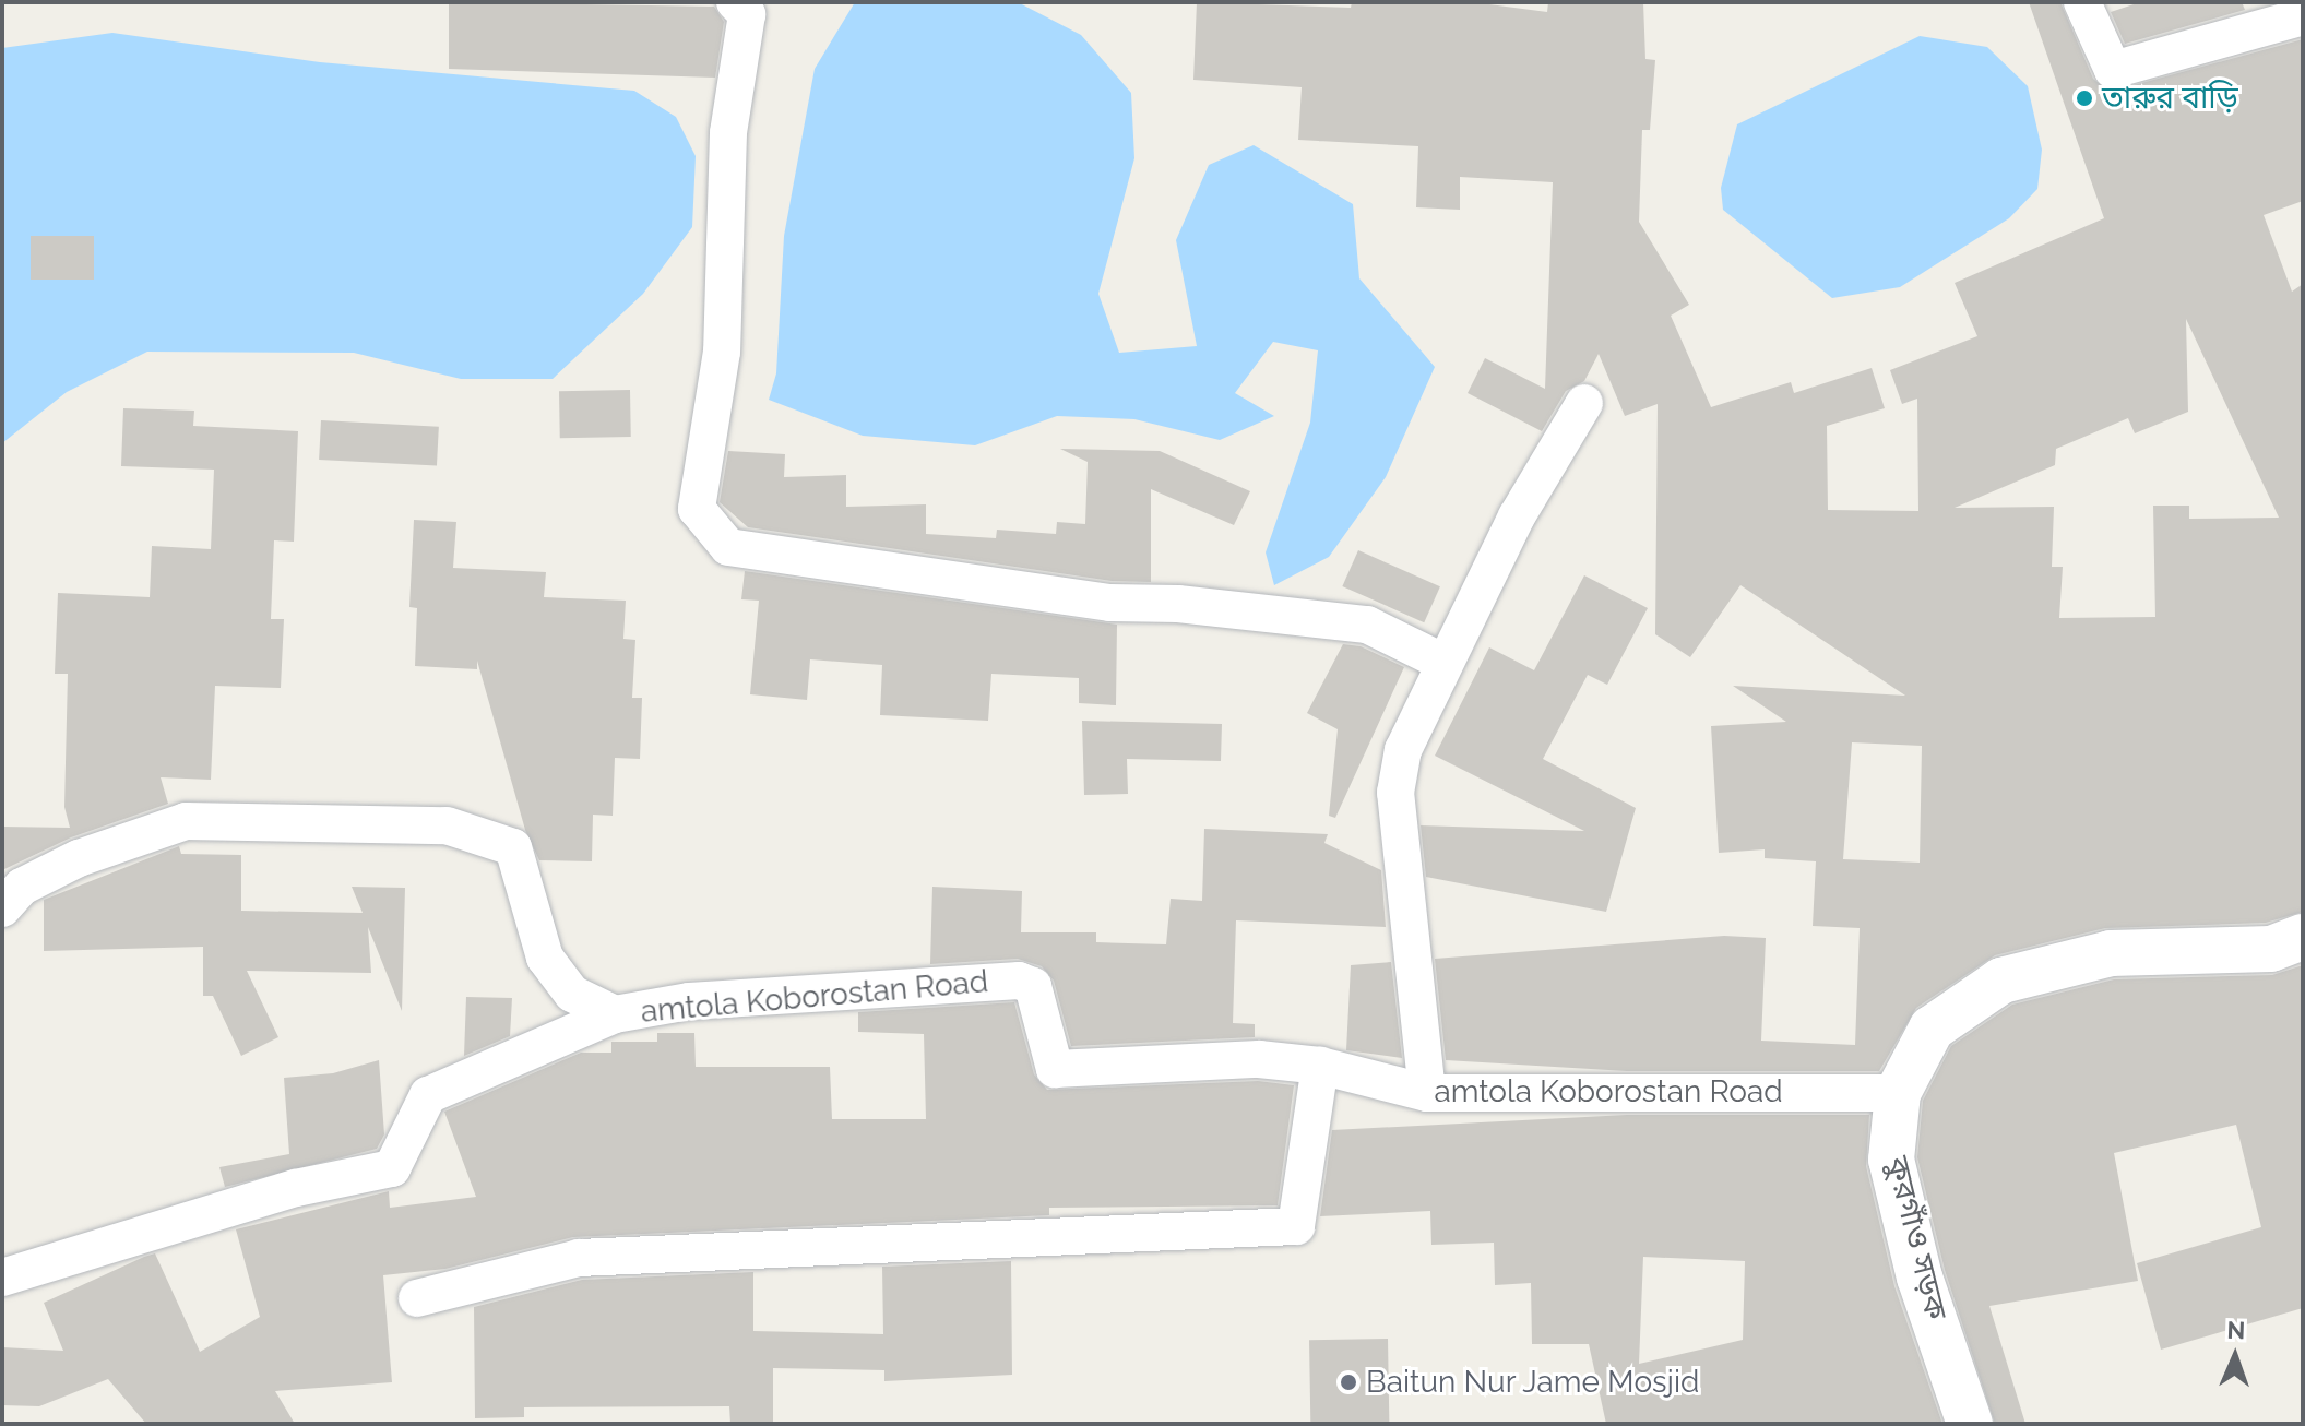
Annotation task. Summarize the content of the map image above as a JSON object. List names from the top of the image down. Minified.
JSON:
{"streets":{"street":["amtola Koborostan Road","কুরগাঁও সড়ক"]},"crossings":[["amtola Koborostan Road","কুরগাঁও সড়ক"]],"places":["তারুর বাড়ি","Baitun Nur Jame Mosjid"],"north":"top"}
